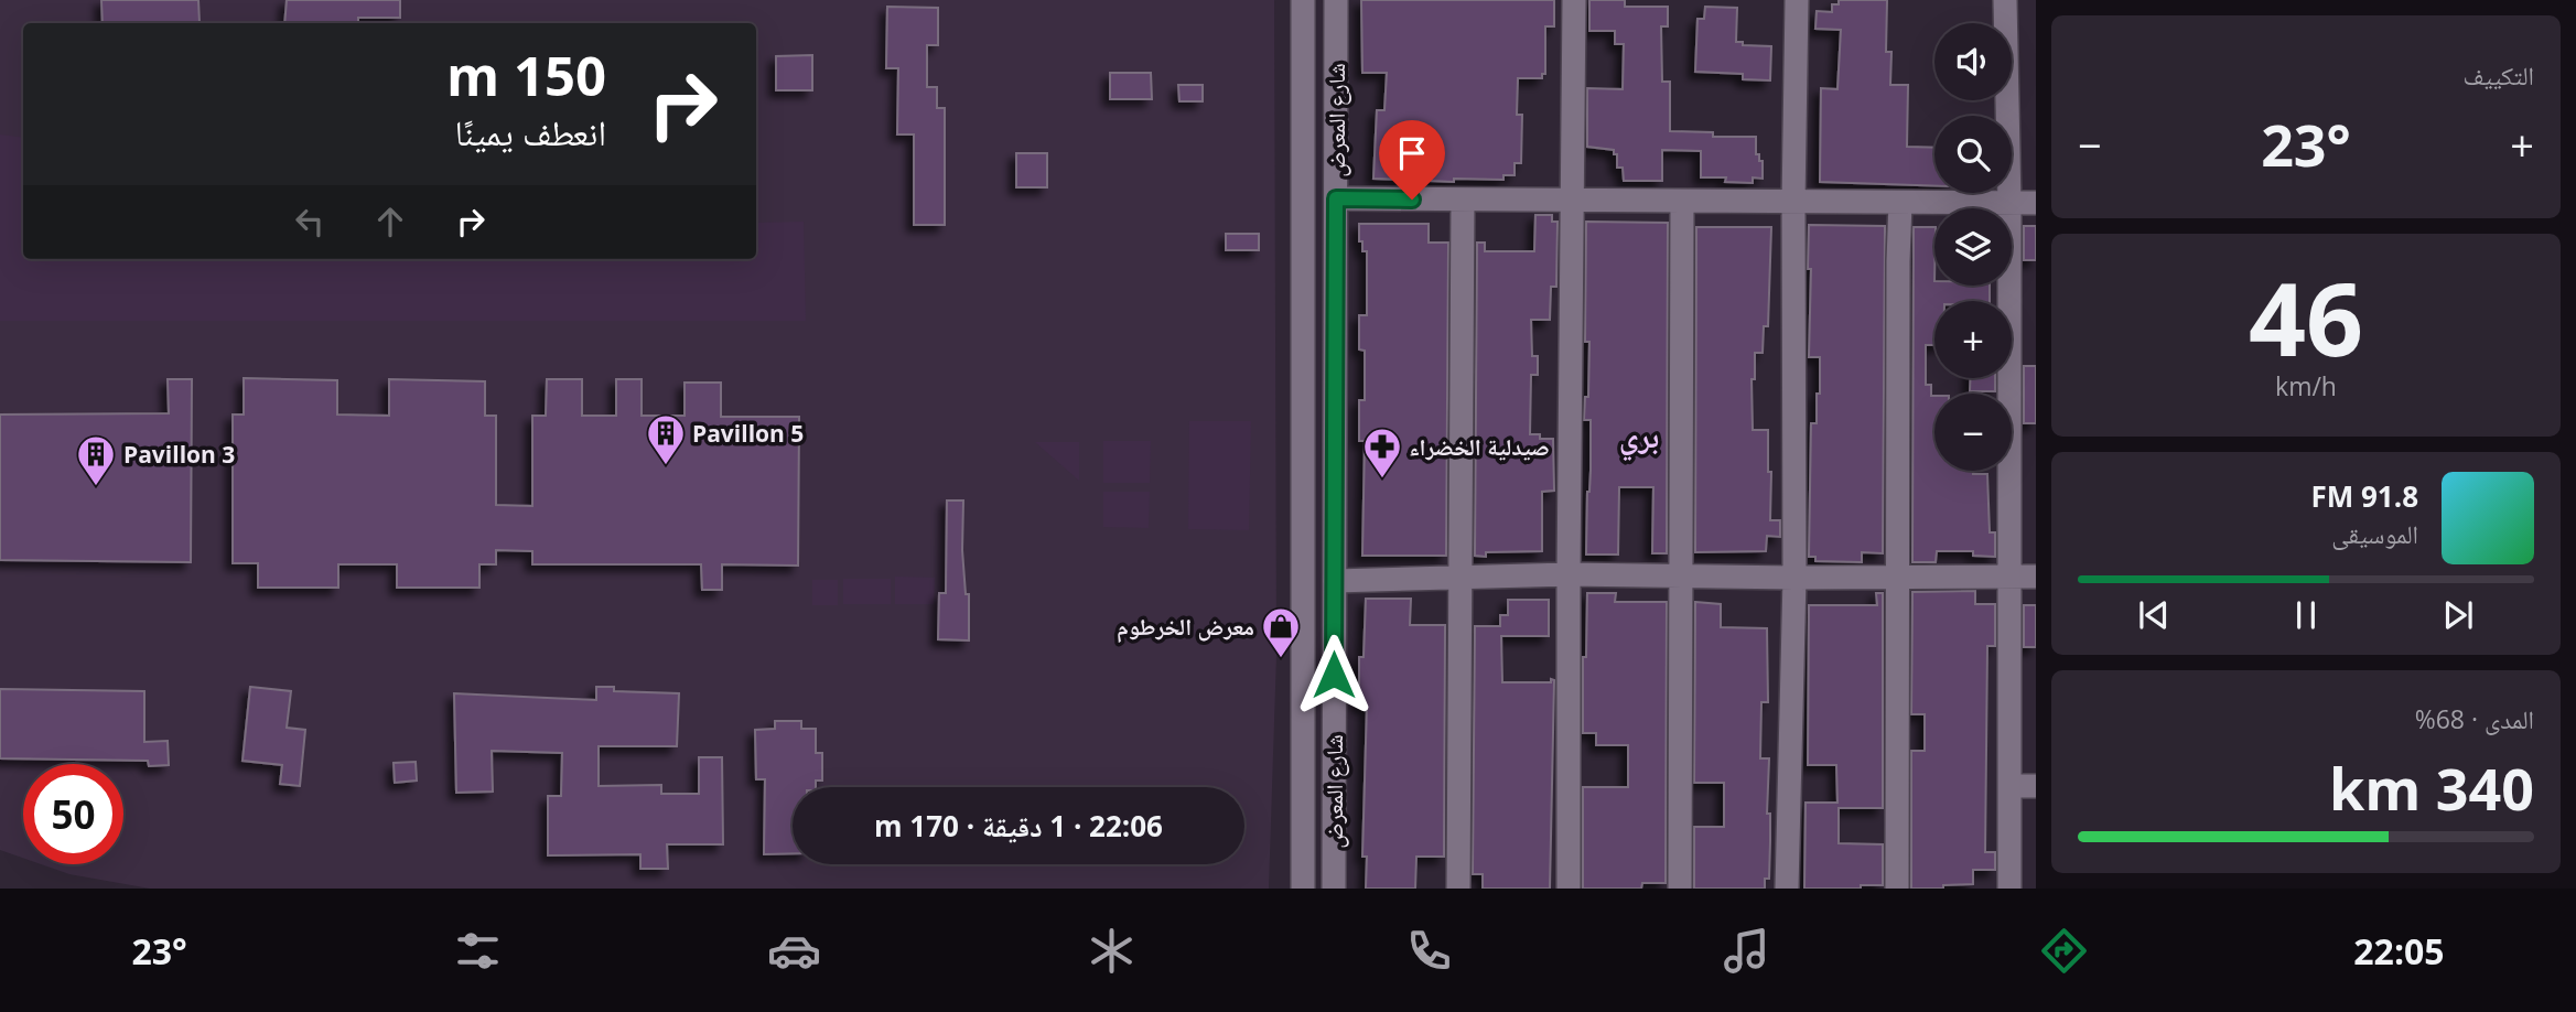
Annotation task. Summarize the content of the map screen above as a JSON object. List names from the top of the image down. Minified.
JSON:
{"streets":{"street":["شارع المعرض"]},"districts":["بري"],"places":{"building":["Pavillon 5","Pavillon 3"],"pharmacy":["صيدلية الخضراء"],"shop":["معرض الخرطوم"]},"page":{"tile":["التكييف",["46","km/h"],["المدى · 68%","340 km"]],"map_buttons":["+","−"],"turn":["150 m","انعطف يمينًا"],"heat":["−","23°","+"],"song":["91.8 FM","الموسيقى"],"limit":"50","trip":"22:06 · 1 دقيقة · 170 m","tabs":["22:05","23°"]}}
